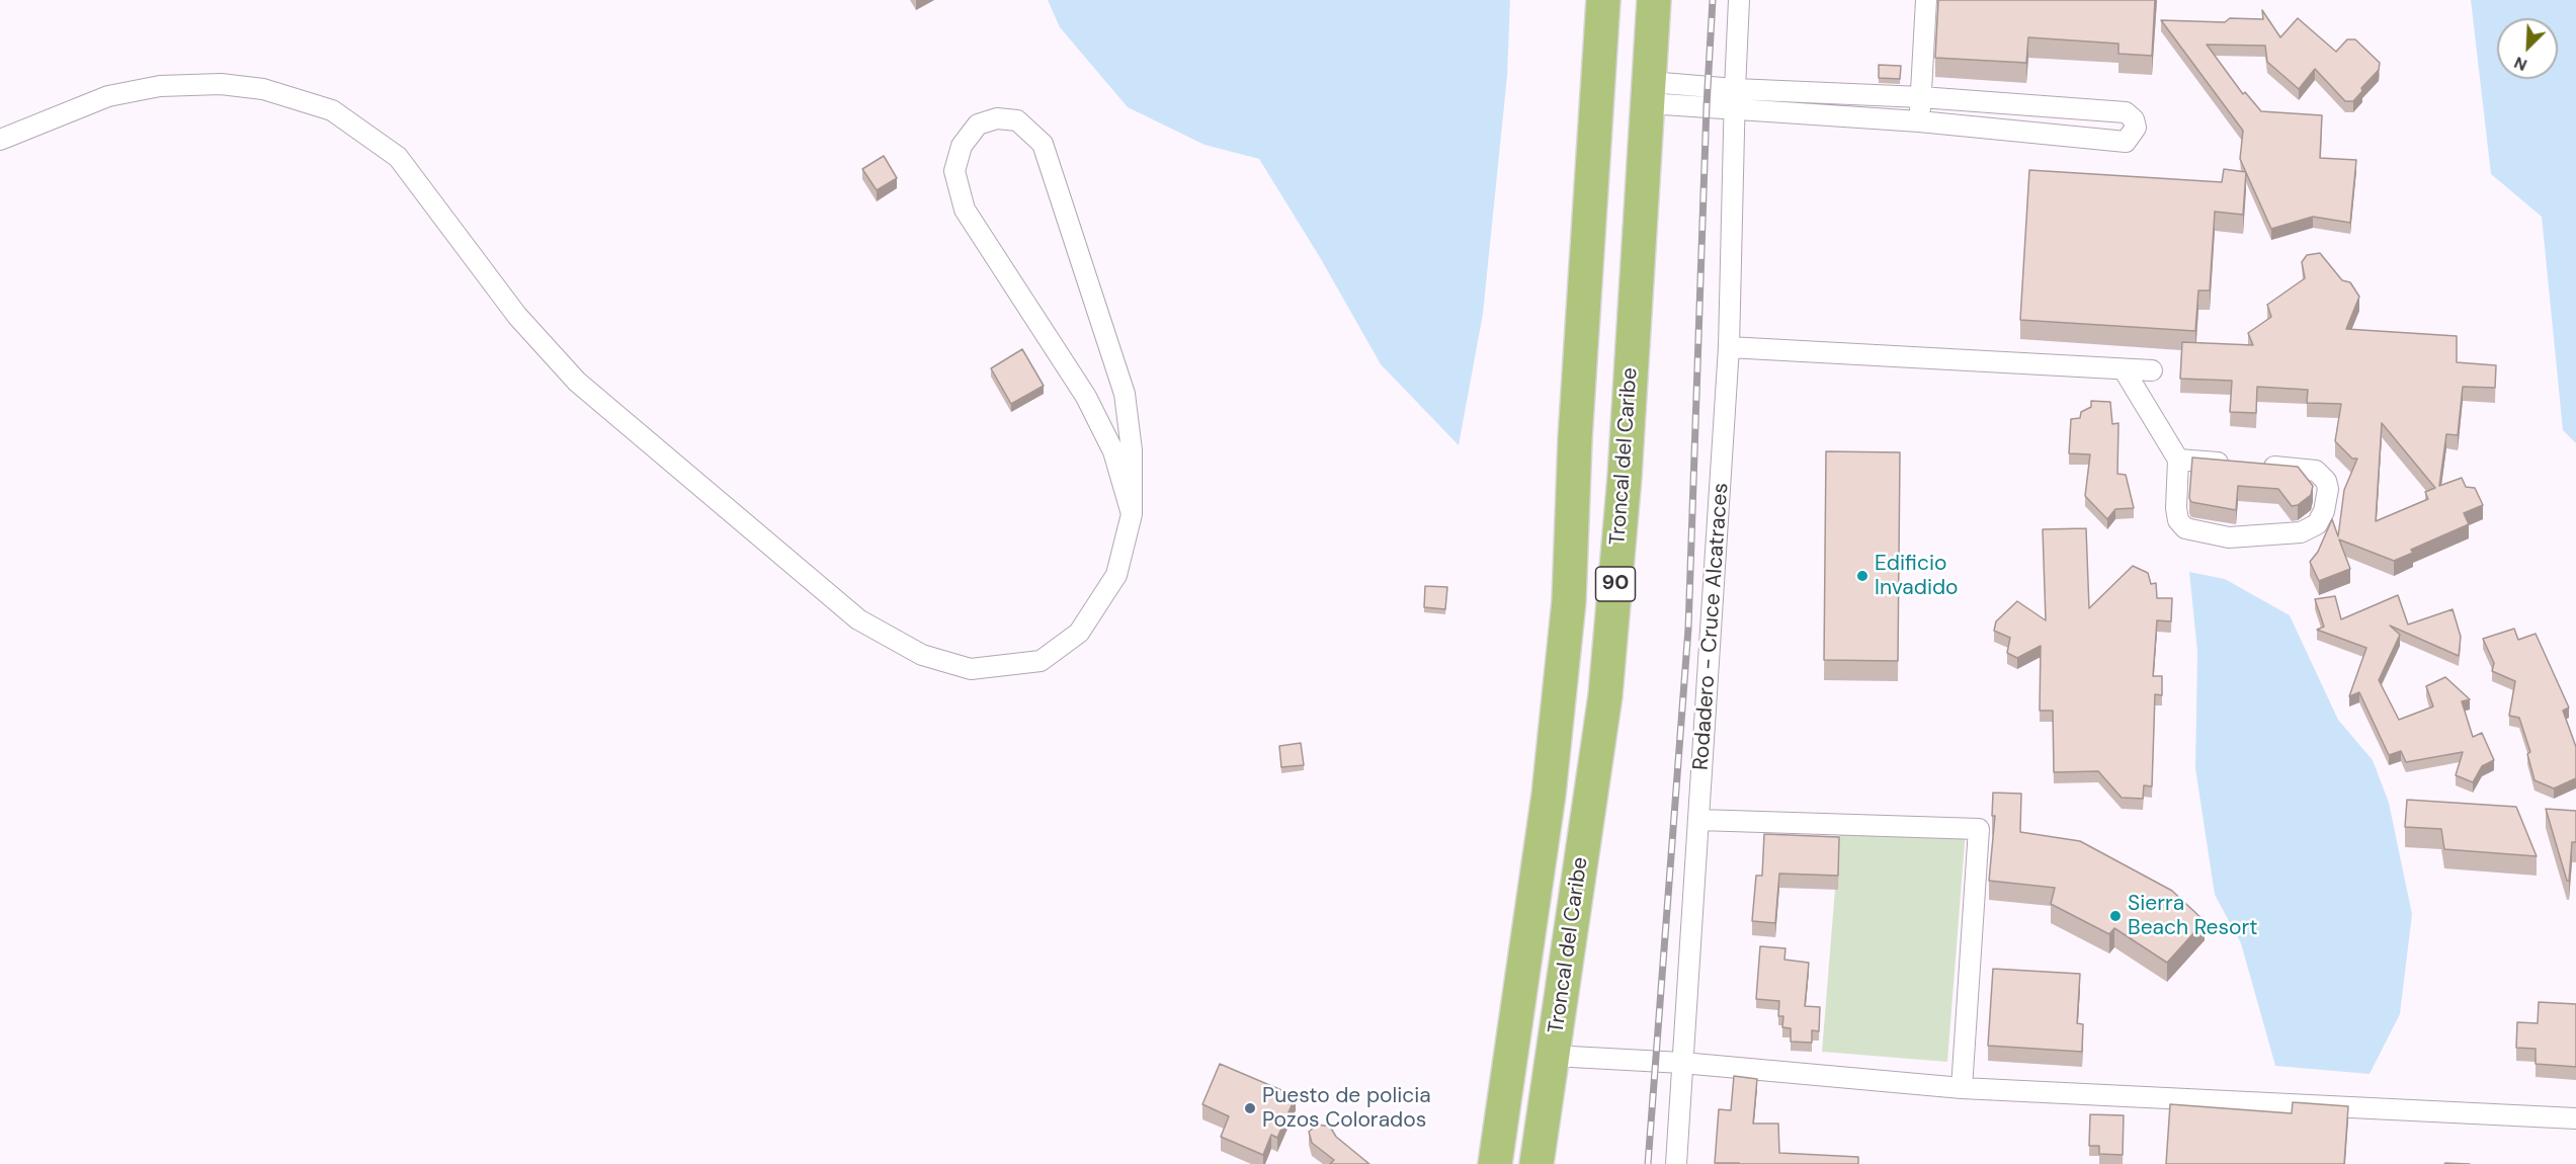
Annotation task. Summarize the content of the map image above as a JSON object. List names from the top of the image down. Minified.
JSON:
{"streets":{"highway":["Troncal del Caribe","90"],"street":["Rodadero - Cruce Alcatraces"]},"places":["Edificio Invadido","Sierra Beach Resort","Puesto de policia Pozos Colorados"],"north":"bottom left"}
